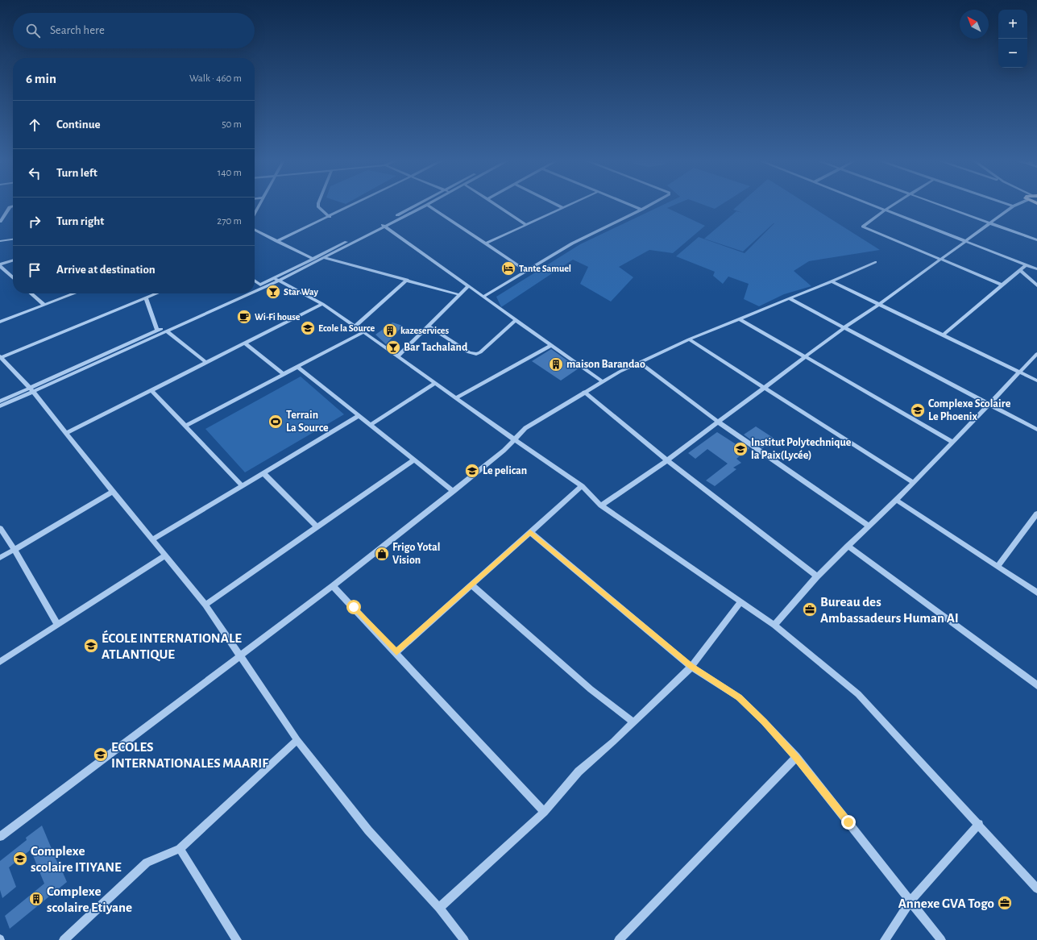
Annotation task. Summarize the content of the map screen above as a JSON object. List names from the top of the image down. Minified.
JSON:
{"places":{"hotel":["Tante Samuel"],"bar":["Star Way","Bar Tachaland"],"cafe":["Wi-Fi house"],"school or university":["Ecole la Source","Complexe Scolaire Le Phoenix","Institut Polytechnique la Paix(Lycée)","Le pelican","ÉCOLE INTERNATIONALE ATLANTIQUE","ECOLES INTERNATIONALES MAARIF","Complexe scolaire ITIYANE"],"building":["kazeservices","maison Barandao","Complexe scolaire Etiyane"],"sports":["Terrain La Source"],"shop":["Frigo Yotal Vision"],"office":["Bureau des Ambassadeurs Human AI","Annexe GVA Togo"]},"north":"top left","page":{"map_buttons":["+","−"],"search":"Search here","heading":["6 min","Walk · 460 m"],"list":[["Continue","50 m"],["Turn left","140 m"],["Turn right","270 m"],"Arrive at destination"]}}
